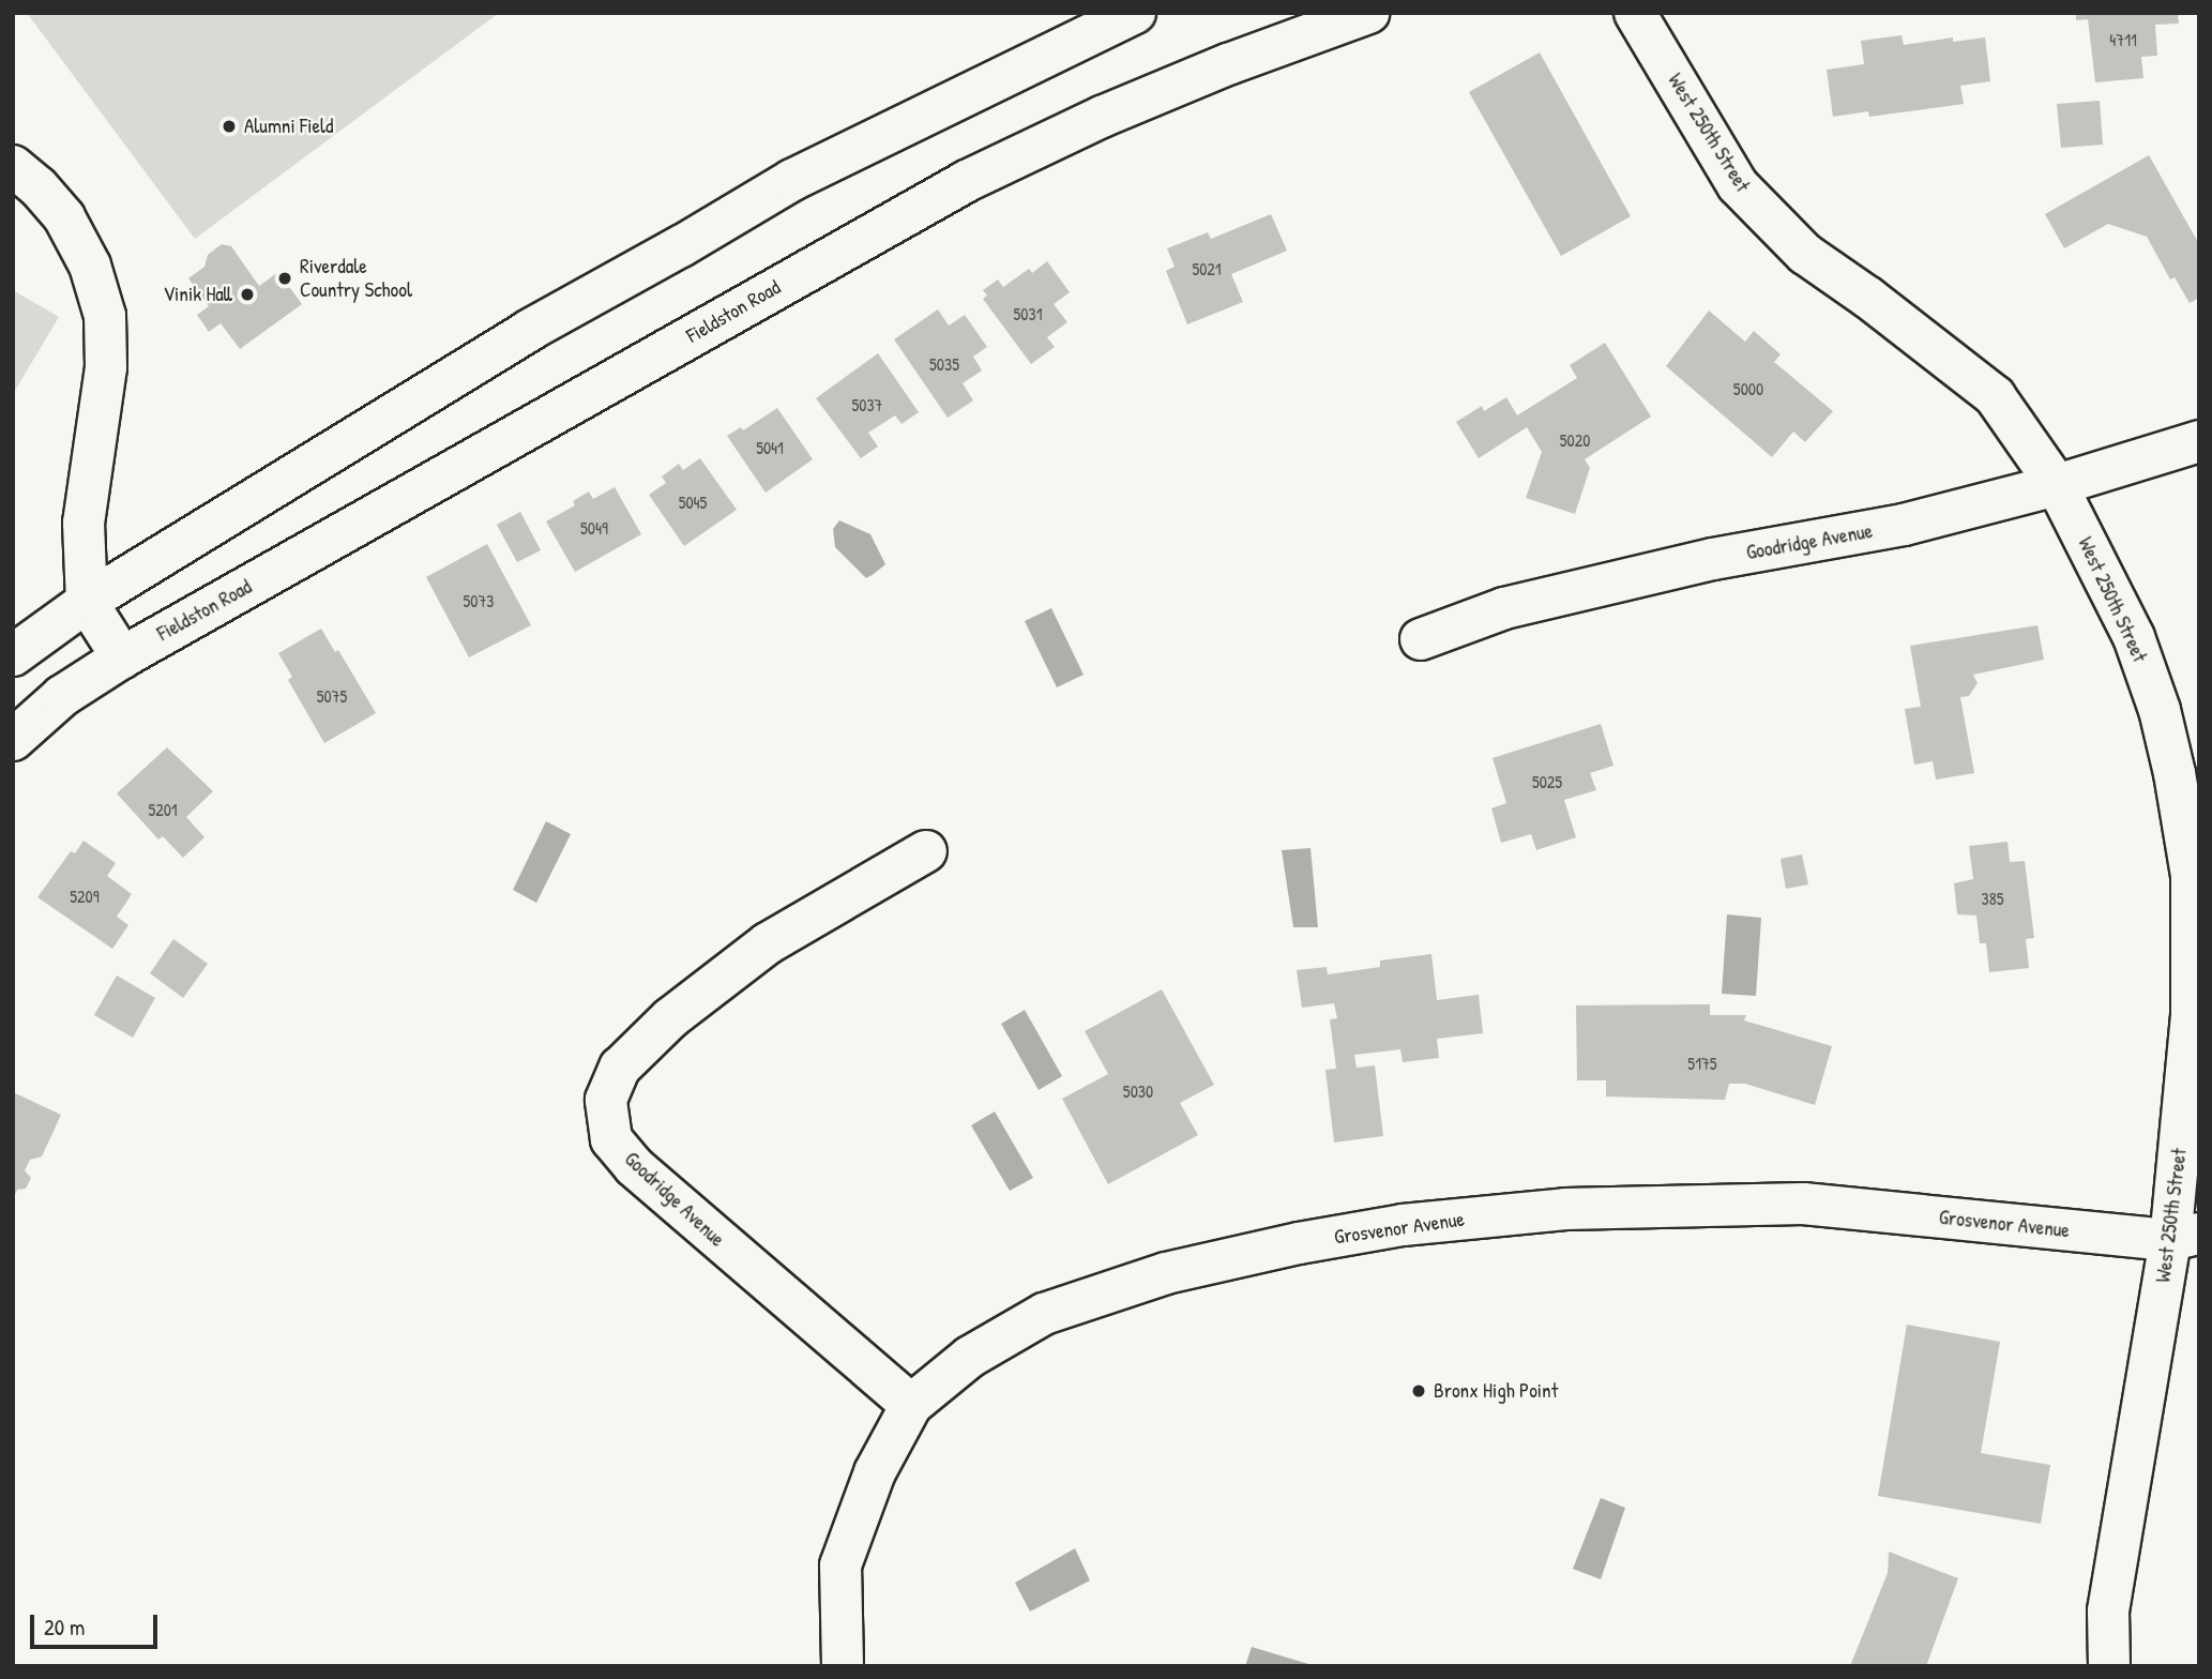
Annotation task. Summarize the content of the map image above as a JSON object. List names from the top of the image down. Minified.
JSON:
{"streets":{"street":["West 250th Street","Fieldston Road","Goodridge Avenue","Grosvenor Avenue"]},"crossings":[["West 250th Street","Goodridge Avenue"],["West 250th Street","Grosvenor Avenue"],["Goodridge Avenue","Grosvenor Avenue"]],"places":["Alumni Field","Riverdale Country School","Vinik Hall","Bronx High Point"],"house_numbers":["4711","5021","5031","5035","5000","5037","5020","5041","5045","5049","5073","5075","5025","5201","5209","385","5175","5030"],"scale_bar":"20 m"}
